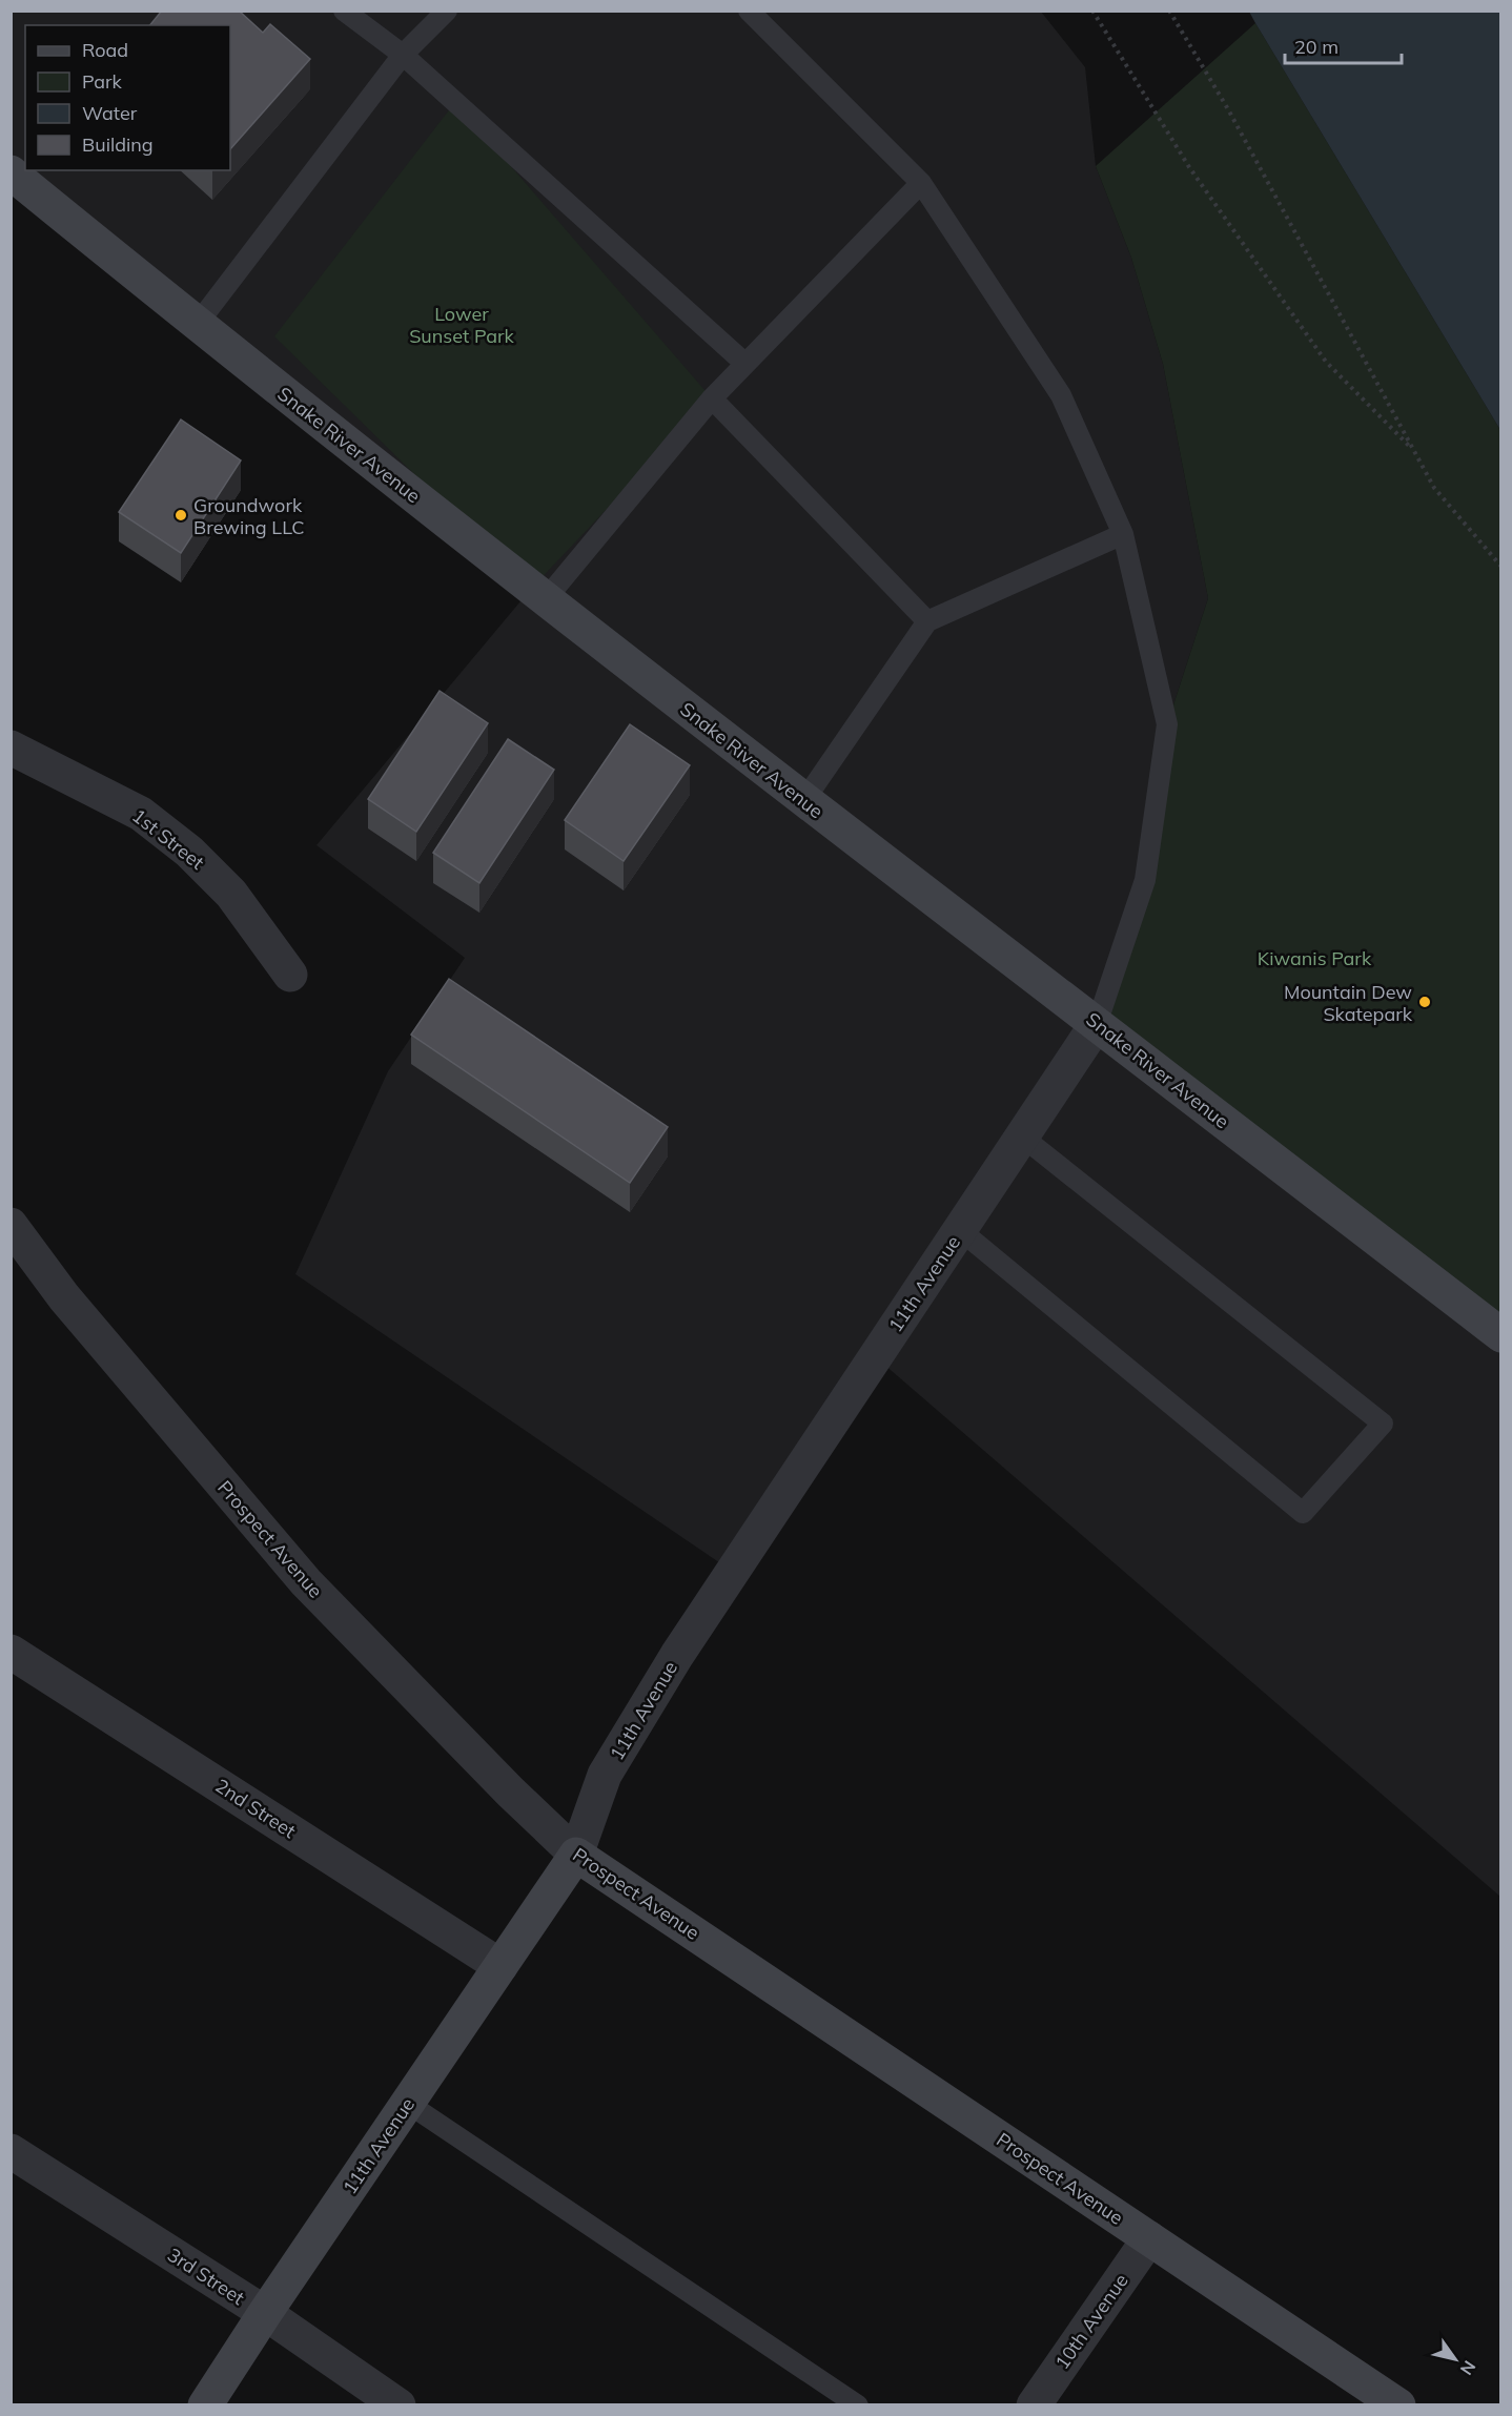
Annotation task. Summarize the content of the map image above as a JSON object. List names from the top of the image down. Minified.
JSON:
{"streets":{"main road":["Snake River Avenue","11th Avenue","Prospect Avenue"],"street":["1st Street","2nd Street","3rd Street","10th Avenue"]},"crossings":[["Snake River Avenue","11th Avenue"],["11th Avenue","Prospect Avenue"],["11th Avenue","2nd Street"],["11th Avenue","3rd Street"],["Prospect Avenue","10th Avenue"]],"parks":["Lower Sunset Park","Kiwanis Park"],"places":["Groundwork Brewing LLC","Mountain Dew Skatepark"],"legend":["Road","Park","Water","Building"],"scale_bar":"20 m","north":"bottom right"}
